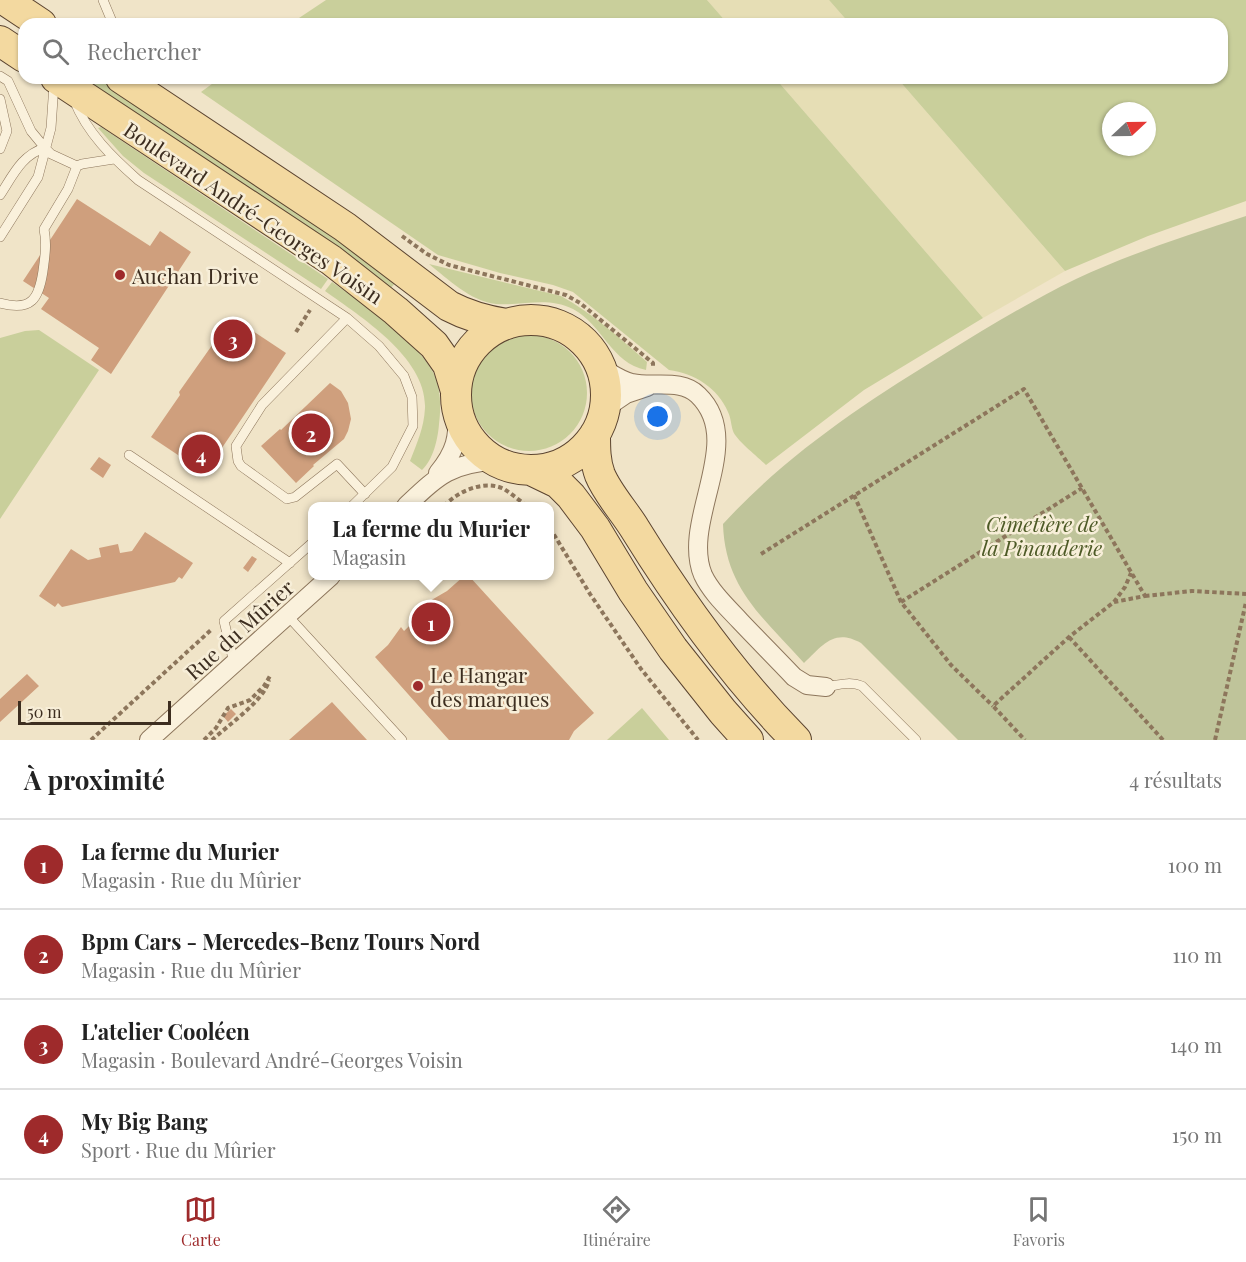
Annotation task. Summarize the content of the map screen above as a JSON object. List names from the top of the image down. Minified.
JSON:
{"streets":{"main road":["Boulevard André-Georges Voisin"],"street":["Rue du Mûrier"]},"parks":["Cimetière de la Pinauderie"],"places":["Auchan Drive","Le Hangar des marques"],"scale_bar":"50 m","north":"right","page":{"search":"Rechercher","pins":["3","2","4","1"],"popup":["La ferme du Murier","Magasin"],"scale":"50 m","heading":["À proximité","4 résultats"],"list":[{"mark":"1","name":"La ferme du Murier","note":"Magasin · Rue du Mûrier","value":"100 m"},{"mark":"2","name":"Bpm Cars - Mercedes-Benz Tours Nord","note":"Magasin · Rue du Mûrier","value":"110 m"},{"mark":"3","name":"L'atelier Cooléen","note":"Magasin · Boulevard André-Georges Voisin","value":"140 m"},{"mark":"4","name":"My Big Bang","note":"Sport · Rue du Mûrier","value":"150 m"}],"nav":["Carte","Itinéraire","Favoris"]}}
